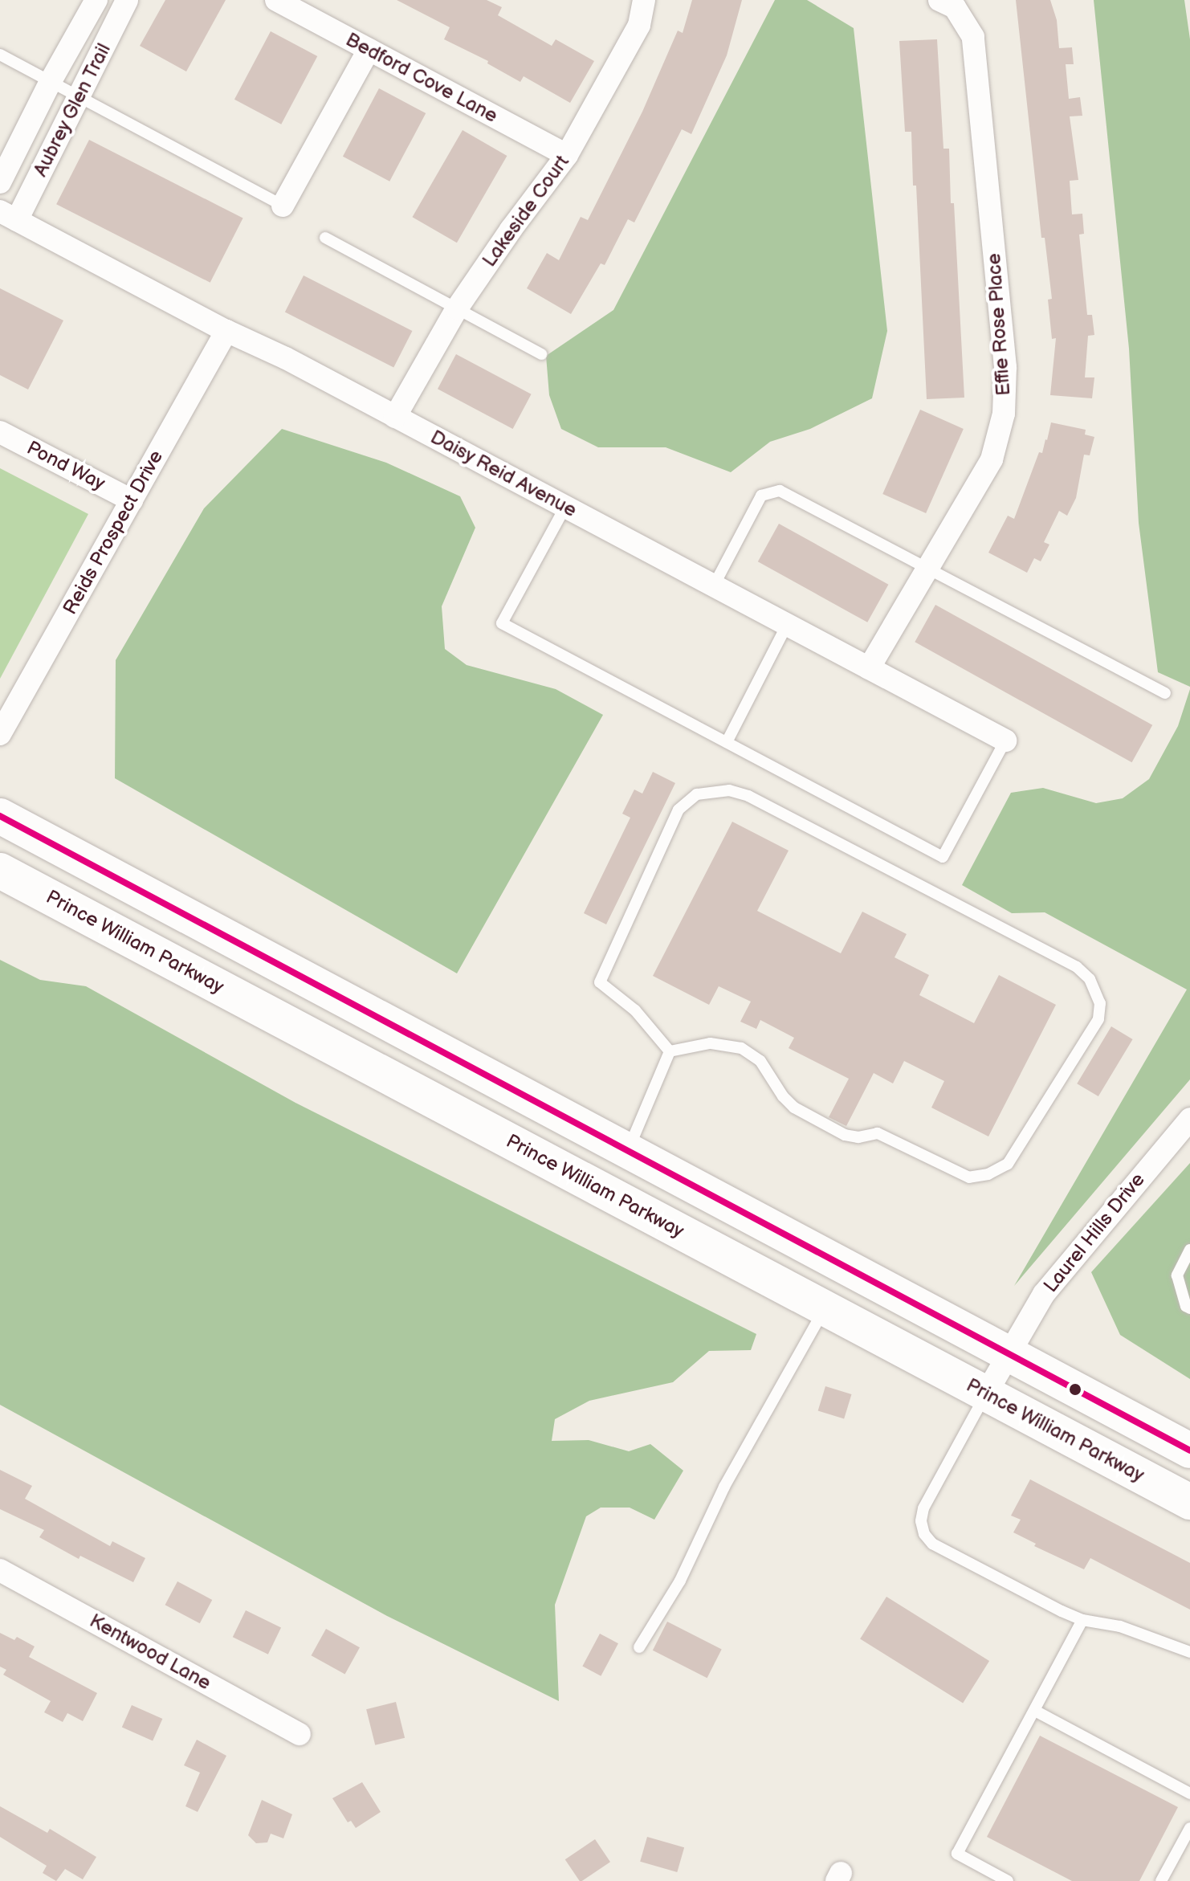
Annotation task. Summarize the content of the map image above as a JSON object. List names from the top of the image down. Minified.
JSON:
{"streets":{"highway":["Prince William Parkway"],"street":["Bedford Cove Lane","Aubrey Glen Trail","Lakeside Court","Effie Rose Place","Pond Way","Daisy Reid Avenue","Reids Prospect Drive","Laurel Hills Drive","Kentwood Lane"]},"crossings":[["Bedford Cove Lane","Lakeside Court"],["Aubrey Glen Trail","Daisy Reid Avenue"],["Lakeside Court","Daisy Reid Avenue"],["Effie Rose Place","Daisy Reid Avenue"],["Pond Way","Reids Prospect Drive"],["Daisy Reid Avenue","Reids Prospect Drive"],["Prince William Parkway","Laurel Hills Drive"]]}
